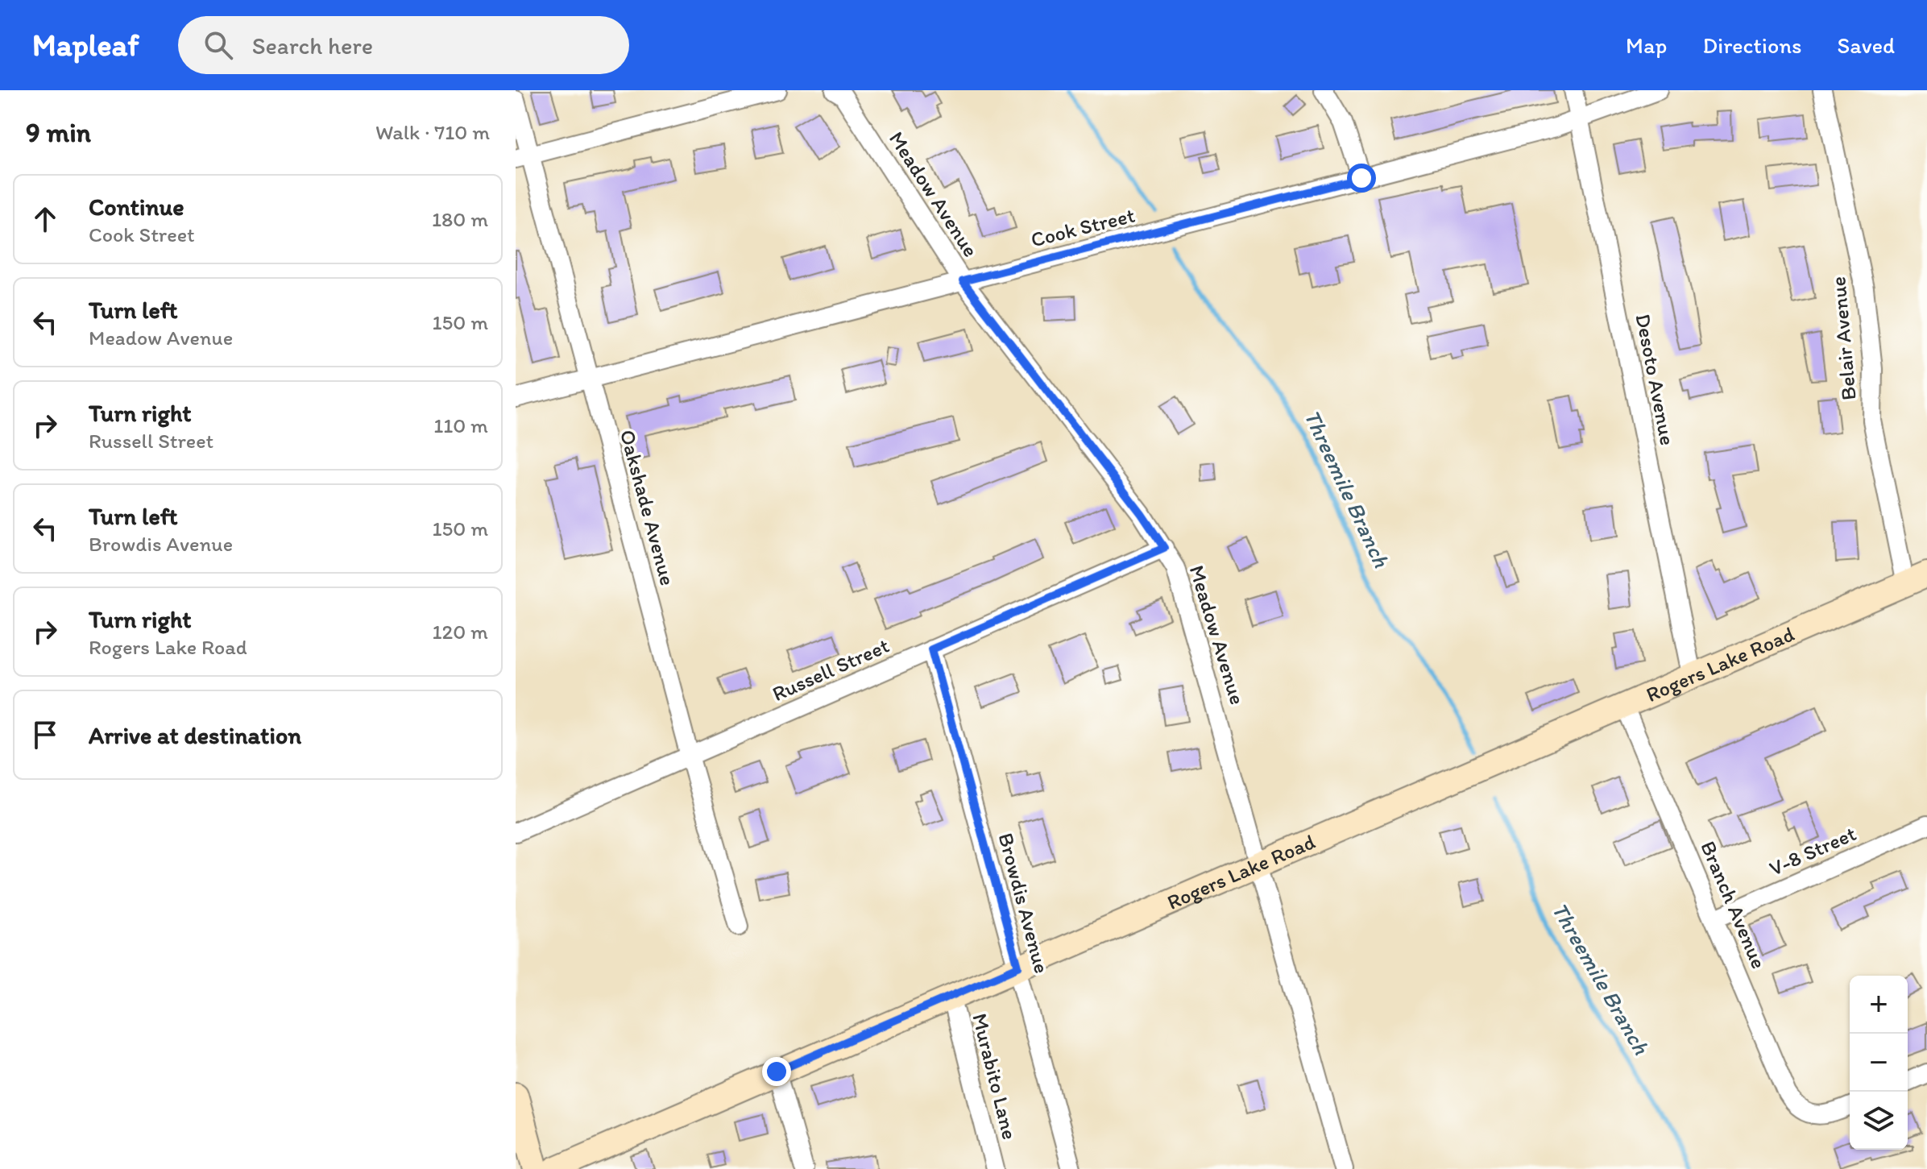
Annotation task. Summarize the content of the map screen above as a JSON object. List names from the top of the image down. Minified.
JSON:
{"streets":{"main road":["Rogers Lake Road"],"street":["Meadow Avenue","Cook Street","Belair Avenue","Desoto Avenue","Oakshade Avenue","Russell Street","V-8 Street","Browdis Avenue","Branch Avenue","Murabito Lane"]},"crossings":[["Meadow Avenue","Cook Street"],["Meadow Avenue","Rogers Lake Road"],["Meadow Avenue","Russell Street"],["Cook Street","Desoto Avenue"],["Cook Street","Oakshade Avenue"],["Belair Avenue","Rogers Lake Road"],["Desoto Avenue","Rogers Lake Road"],["Oakshade Avenue","Russell Street"],["Rogers Lake Road","Browdis Avenue"],["Rogers Lake Road","Branch Avenue"],["Rogers Lake Road","Murabito Lane"],["Russell Street","Browdis Avenue"],["V-8 Street","Branch Avenue"]],"water":["Threemile Branch"],"page":{"header":"Mapleaf","search":"Search here","nav":["Map","Directions","Saved"],"heading":["9 min","Walk · 710 m"],"list":[["Continue","Cook Street","180 m"],["Turn left","Meadow Avenue","150 m"],["Turn right","Russell Street","110 m"],["Turn left","Browdis Avenue","150 m"],["Turn right","Rogers Lake Road","120 m"],"Arrive at destination"],"map_buttons":["+","−"]}}
